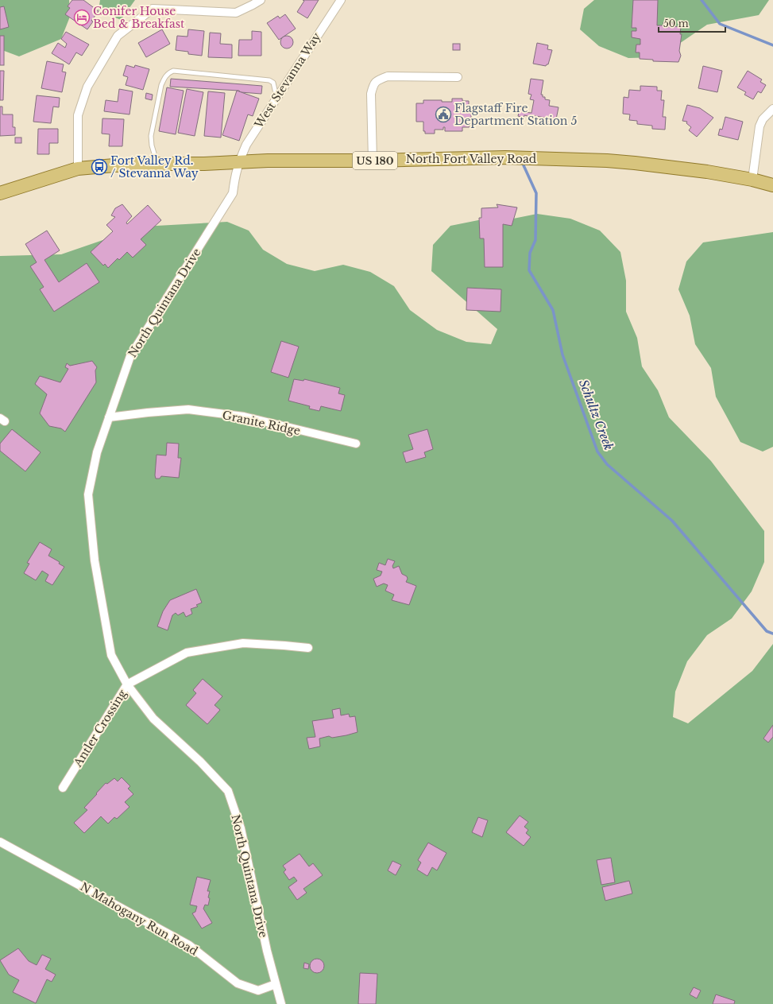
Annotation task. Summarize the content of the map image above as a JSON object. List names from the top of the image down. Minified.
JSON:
{"streets":{"main road":["North Fort Valley Road","US 180"],"street":["West Stevanna Way","North Quintana Drive","Granite Ridge","Antler Crossing","N Mahogany Run Road"]},"crossings":[["West Stevanna Way","North Fort Valley Road"],["West Stevanna Way","North Quintana Drive"],["North Fort Valley Road","North Quintana Drive"],["North Quintana Drive","Granite Ridge"],["North Quintana Drive","Antler Crossing"],["North Quintana Drive","N Mahogany Run Road"]],"water":["Schultz Creek"],"places":{"hotel":["Conifer House Bed & Breakfast"],"public building":["Flagstaff Fire Department Station 5"],"bus stop":["Fort Valley Rd. / Stevanna Way"]},"scale_bar":"50 m"}
